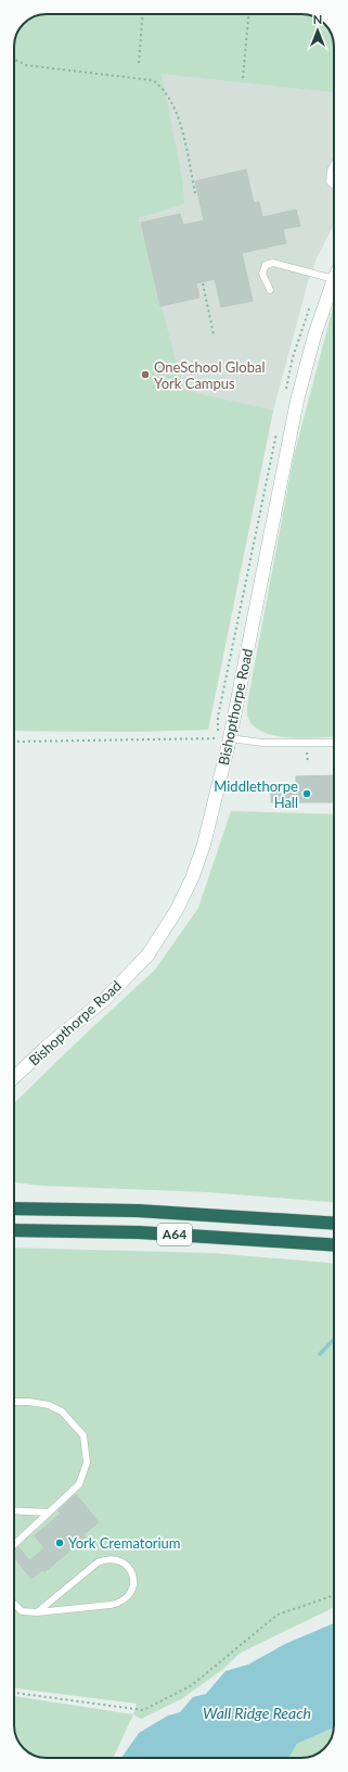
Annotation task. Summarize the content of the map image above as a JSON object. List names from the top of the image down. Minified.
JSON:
{"streets":{"highway":["A64"],"street":["Bishopthorpe Road"]},"water":["Wall Ridge Reach"],"places":["OneSchool Global York Campus","Middlethorpe Hall","York Crematorium"],"north":"top"}
